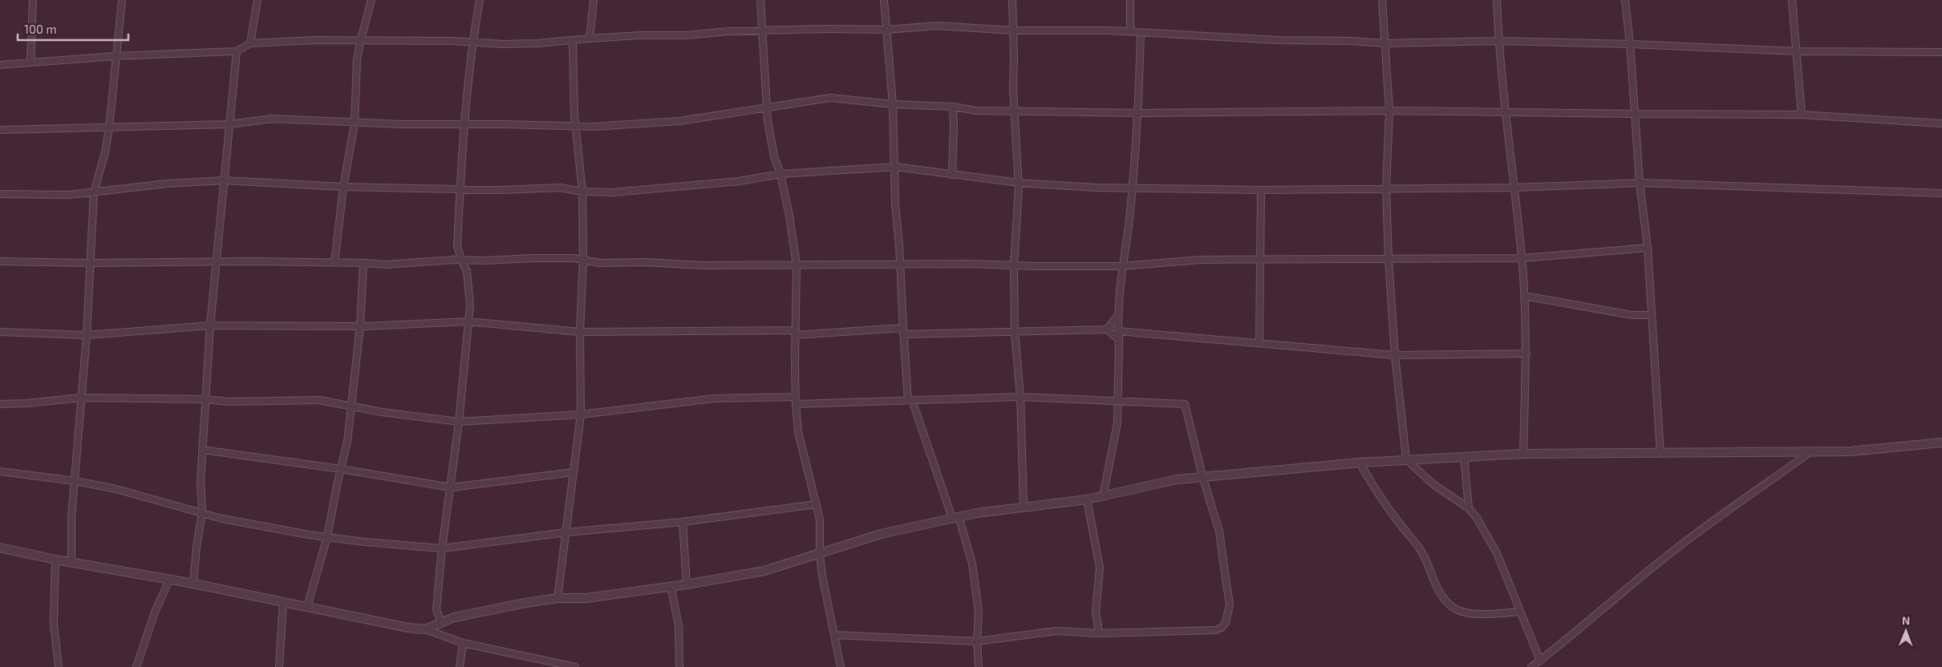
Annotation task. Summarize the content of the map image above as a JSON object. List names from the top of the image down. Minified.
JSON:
{"scale_bar":"100 m","north":"top"}
